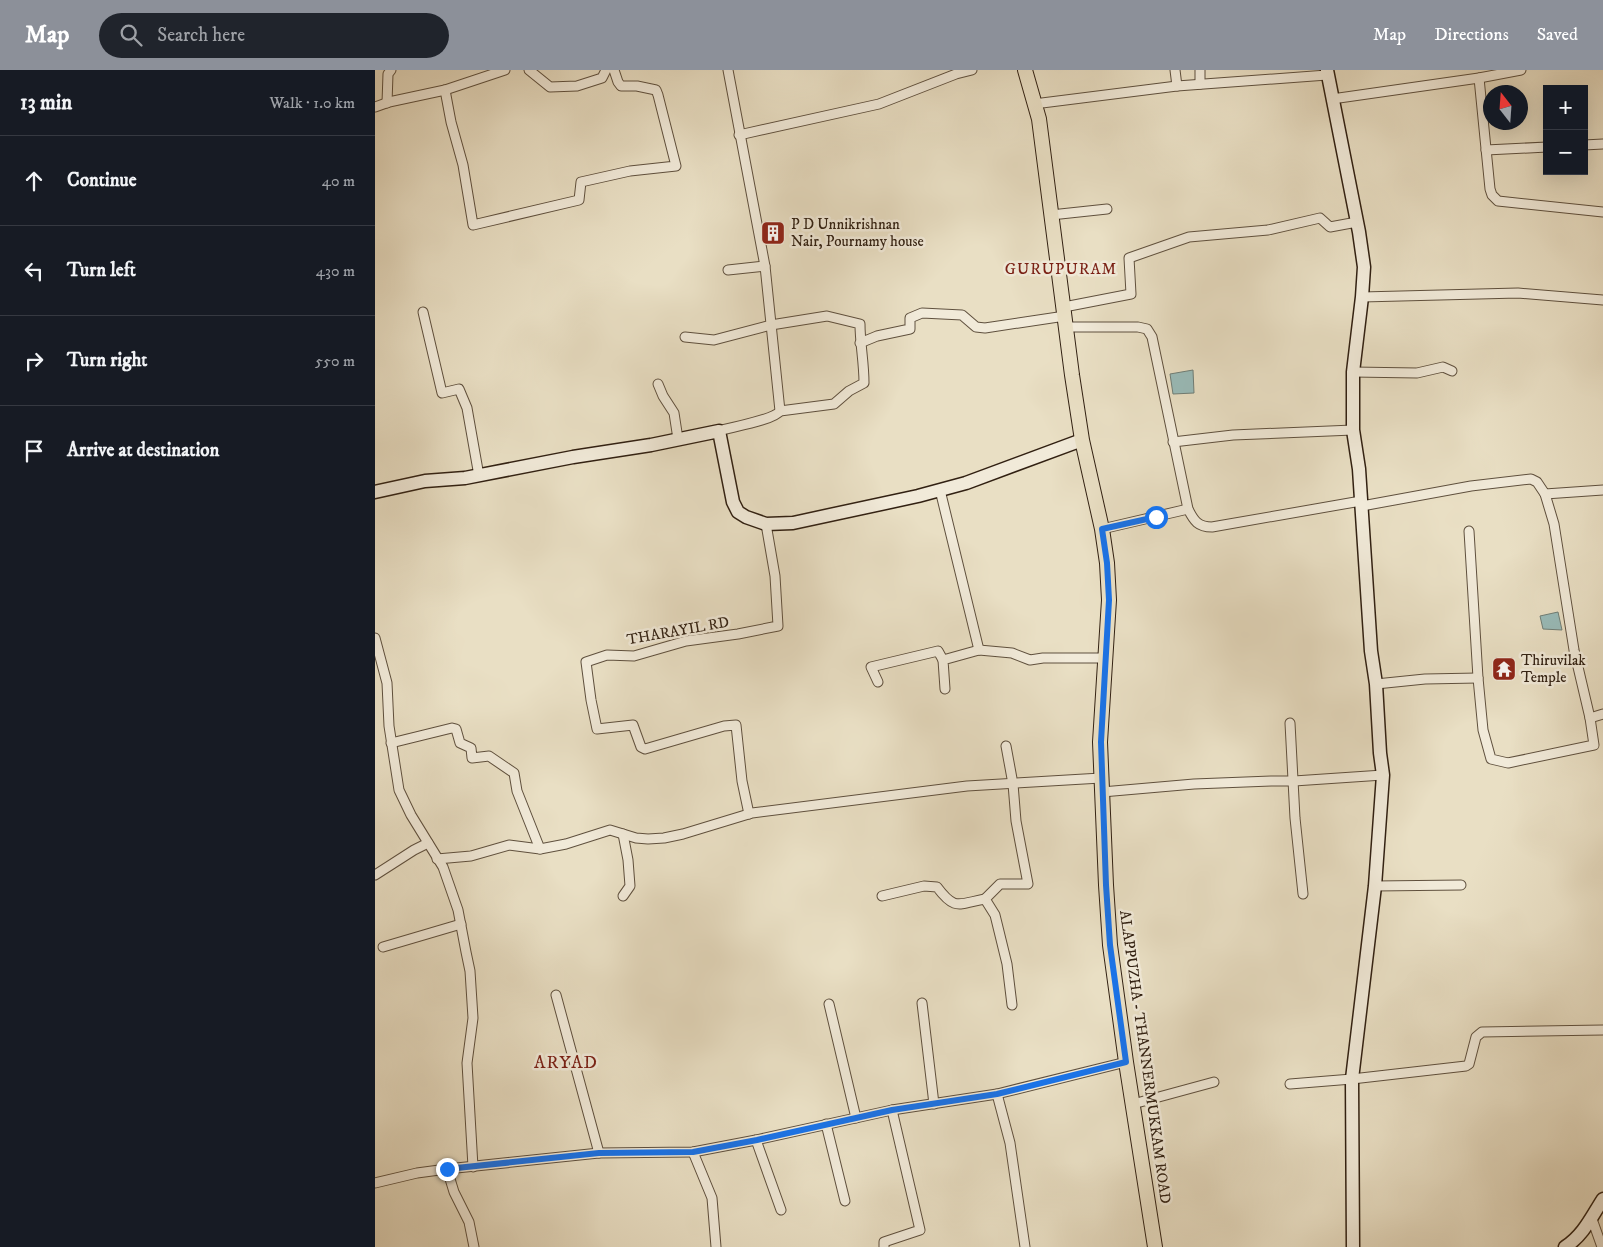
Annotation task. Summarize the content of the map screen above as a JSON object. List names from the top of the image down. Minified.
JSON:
{"streets":{"main road":["ALAPPUZHA - THANNERMUKKAM ROAD"],"street":["THARAYIL RD"]},"districts":["GURUPURAM","ARYAD"],"places":{"building":["P D Unnikrishnan Nair, Pournamy house"],"temple":["Thiruvilak Temple"]},"north":"top","page":{"header":"Map","search":"Search here","nav":["Map","Directions","Saved"],"heading":["13 min","Walk · 1.0 km"],"map_buttons":["+","−"],"list":[["Continue","40 m"],["Turn left","430 m"],["Turn right","550 m"],"Arrive at destination"]}}
